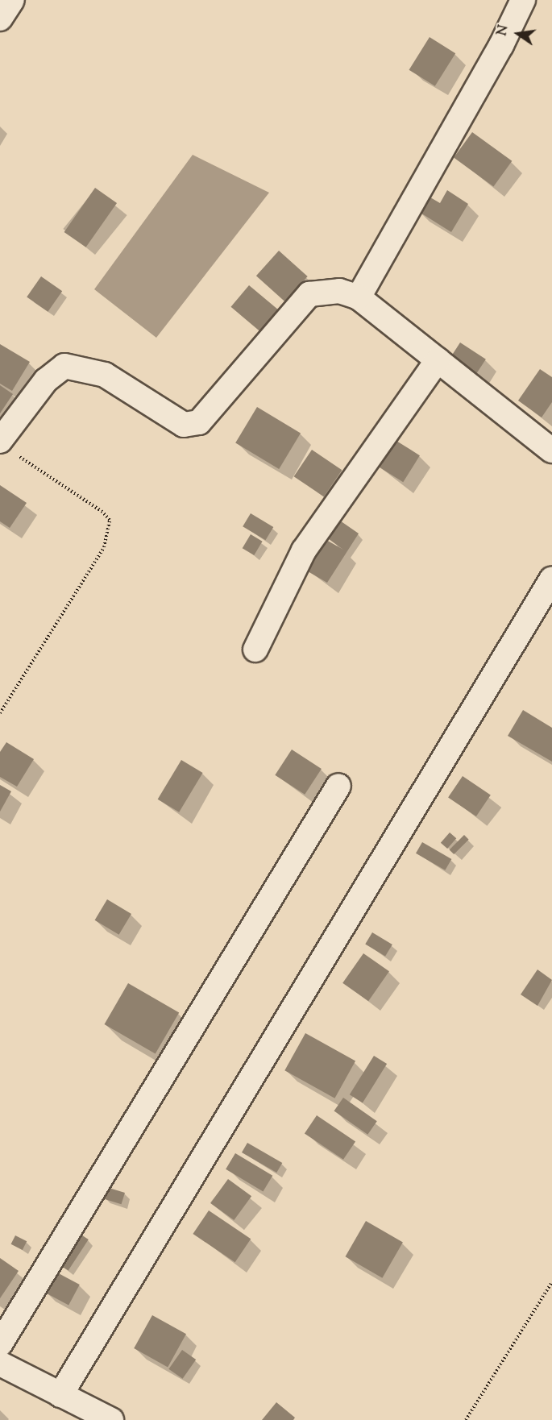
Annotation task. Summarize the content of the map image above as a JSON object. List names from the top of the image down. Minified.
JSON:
{"north":"left"}
